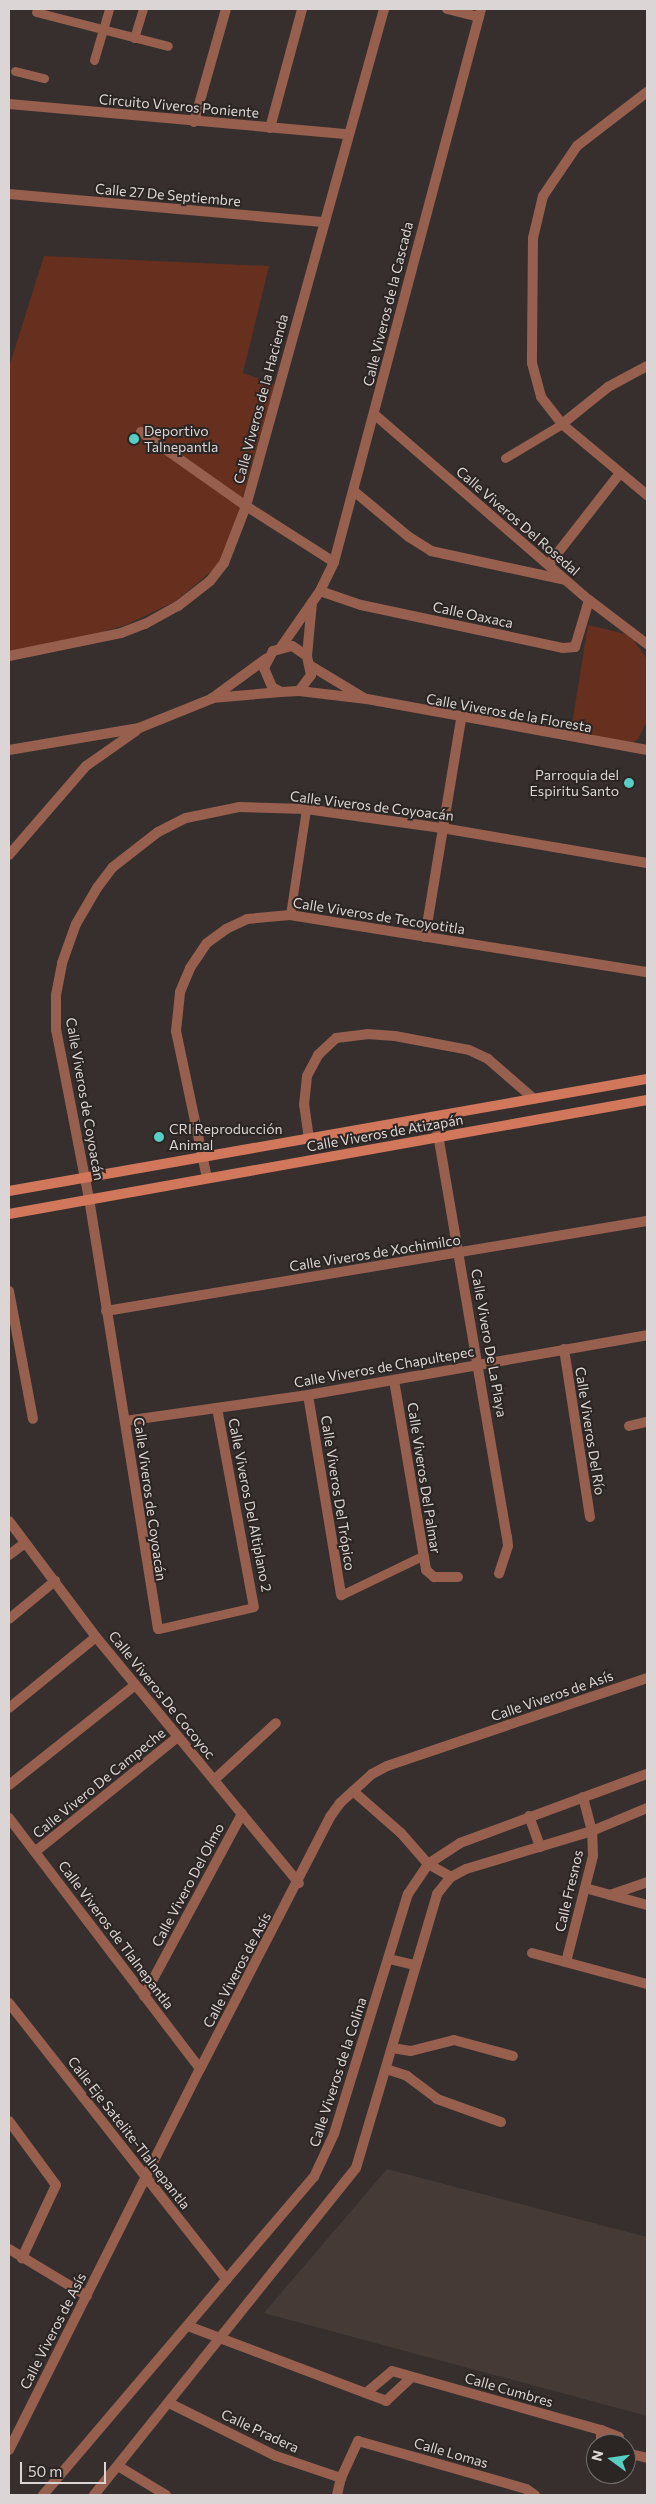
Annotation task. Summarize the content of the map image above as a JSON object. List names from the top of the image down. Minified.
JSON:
{"streets":{"main road":["Calle Viveros de Atizapán"],"street":["Circuito Viveros Poniente","Calle 27 De Septiembre","Calle Viveros de la Cascada","Calle Viveros de la Hacienda","Calle Viveros Del Rosedal","Calle Oaxaca","Calle Viveros de la Floresta","Calle Viveros de Coyoacán","Calle Viveros de Tecoyotitla","Calle Viveros de Xochimilco","Calle Vivero De La Playa","Calle Viveros de Chapultepec","Calle Viveros Del Río","Calle Viveros Del Palmar","Calle Viveros Del Trópico","Calle Viveros Del Altiplano 2","Calle Viveros De Cocoyoc","Calle Viveros de Asís","Calle Vivero De Campeche","Calle Vivero Del Olmo","Calle Fresnos","Calle Viveros de Tlalnepantla","Calle Viveros de la Colina","Calle Eje Satelite-Tlalnepantla","Calle Cumbres","Calle Pradera","Calle Lomas"]},"crossings":[["Circuito Viveros Poniente","Calle Viveros de la Hacienda"],["Calle 27 De Septiembre","Calle Viveros de la Hacienda"],["Calle Viveros de la Cascada","Calle Viveros Del Rosedal"],["Calle Viveros de la Cascada","Calle Oaxaca"],["Calle Viveros de la Cascada","Calle Viveros de la Floresta"],["Calle Viveros Del Rosedal","Calle Oaxaca"],["Calle Viveros de Coyoacán","Calle Viveros de Atizapán"],["Calle Viveros de Coyoacán","Calle Viveros de Xochimilco"],["Calle Viveros de Coyoacán","Calle Viveros de Chapultepec"],["Calle Viveros de Tecoyotitla","Calle Viveros de Atizapán"],["Calle Viveros de Atizapán","Calle Vivero De La Playa"],["Calle Viveros de Xochimilco","Calle Vivero De La Playa"],["Calle Vivero De La Playa","Calle Viveros de Chapultepec"],["Calle Viveros de Chapultepec","Calle Viveros Del Río"],["Calle Viveros de Chapultepec","Calle Viveros Del Palmar"],["Calle Viveros de Chapultepec","Calle Viveros Del Trópico"],["Calle Viveros de Chapultepec","Calle Viveros Del Altiplano 2"],["Calle Viveros De Cocoyoc","Calle Viveros de Asís"],["Calle Viveros De Cocoyoc","Calle Vivero De Campeche"],["Calle Viveros De Cocoyoc","Calle Vivero Del Olmo"],["Calle Viveros de Asís","Calle Viveros de Tlalnepantla"],["Calle Viveros de Asís","Calle Eje Satelite-Tlalnepantla"],["Calle Vivero De Campeche","Calle Viveros de Tlalnepantla"],["Calle Vivero Del Olmo","Calle Viveros de Tlalnepantla"],["Calle Fresnos","Calle Viveros de la Colina"],["Calle Viveros de la Colina","Calle Eje Satelite-Tlalnepantla"],["Calle Pradera","Calle Lomas"]],"places":["Deportivo Talnepantla","Parroquia del Espiritu Santo","CRI Reproducción Animal"],"scale_bar":"50 m","north":"left"}
